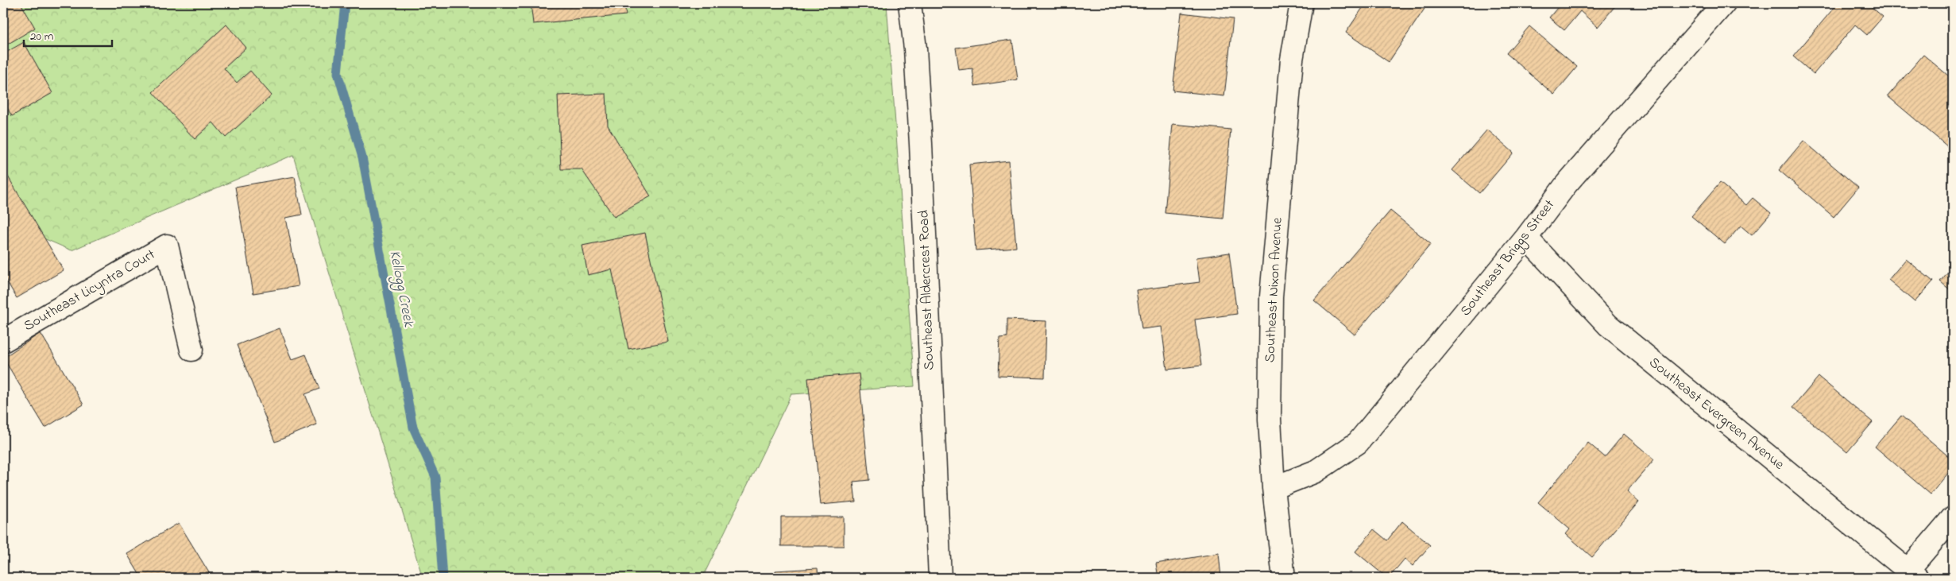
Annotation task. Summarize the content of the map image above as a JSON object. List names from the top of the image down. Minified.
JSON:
{"streets":{"street":["Southeast Briggs Street","Southeast Aldercrest Road","Southeast Nixon Avenue","Southeast Licyntra Court","Southeast Evergreen Avenue"]},"crossings":[["Southeast Briggs Street","Southeast Nixon Avenue"],["Southeast Briggs Street","Southeast Evergreen Avenue"]],"water":["Kellogg Creek"],"scale_bar":"20 m"}
